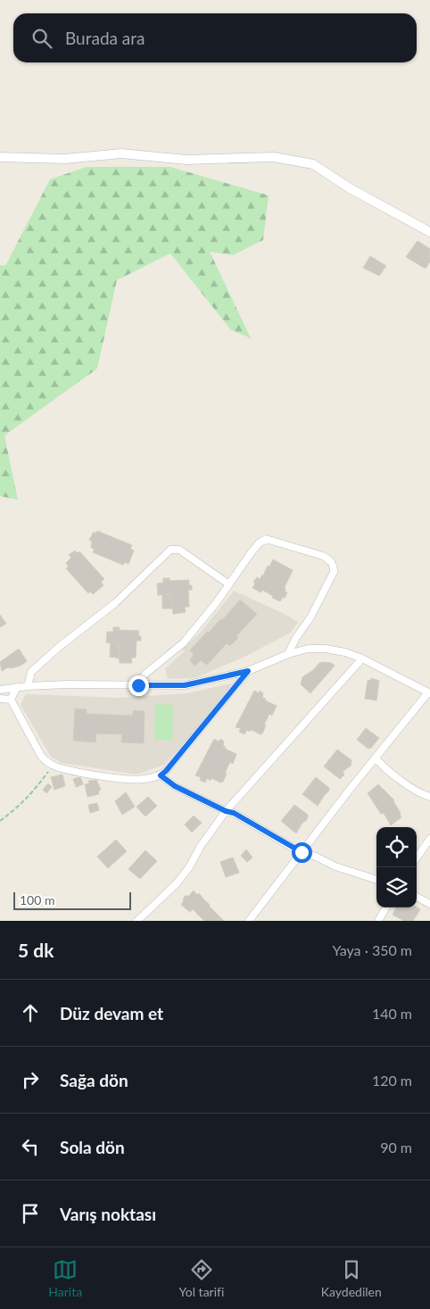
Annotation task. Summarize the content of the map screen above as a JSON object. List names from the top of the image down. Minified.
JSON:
{"scale_bar":"100 m","page":{"search":"Burada ara","scale":"100 m","heading":["5 dk","Yaya · 350 m"],"list":[["Düz devam et","140 m"],["Sağa dön","120 m"],["Sola dön","90 m"],"Varış noktası"],"nav":["Harita","Yol tarifi","Kaydedilen"]}}
